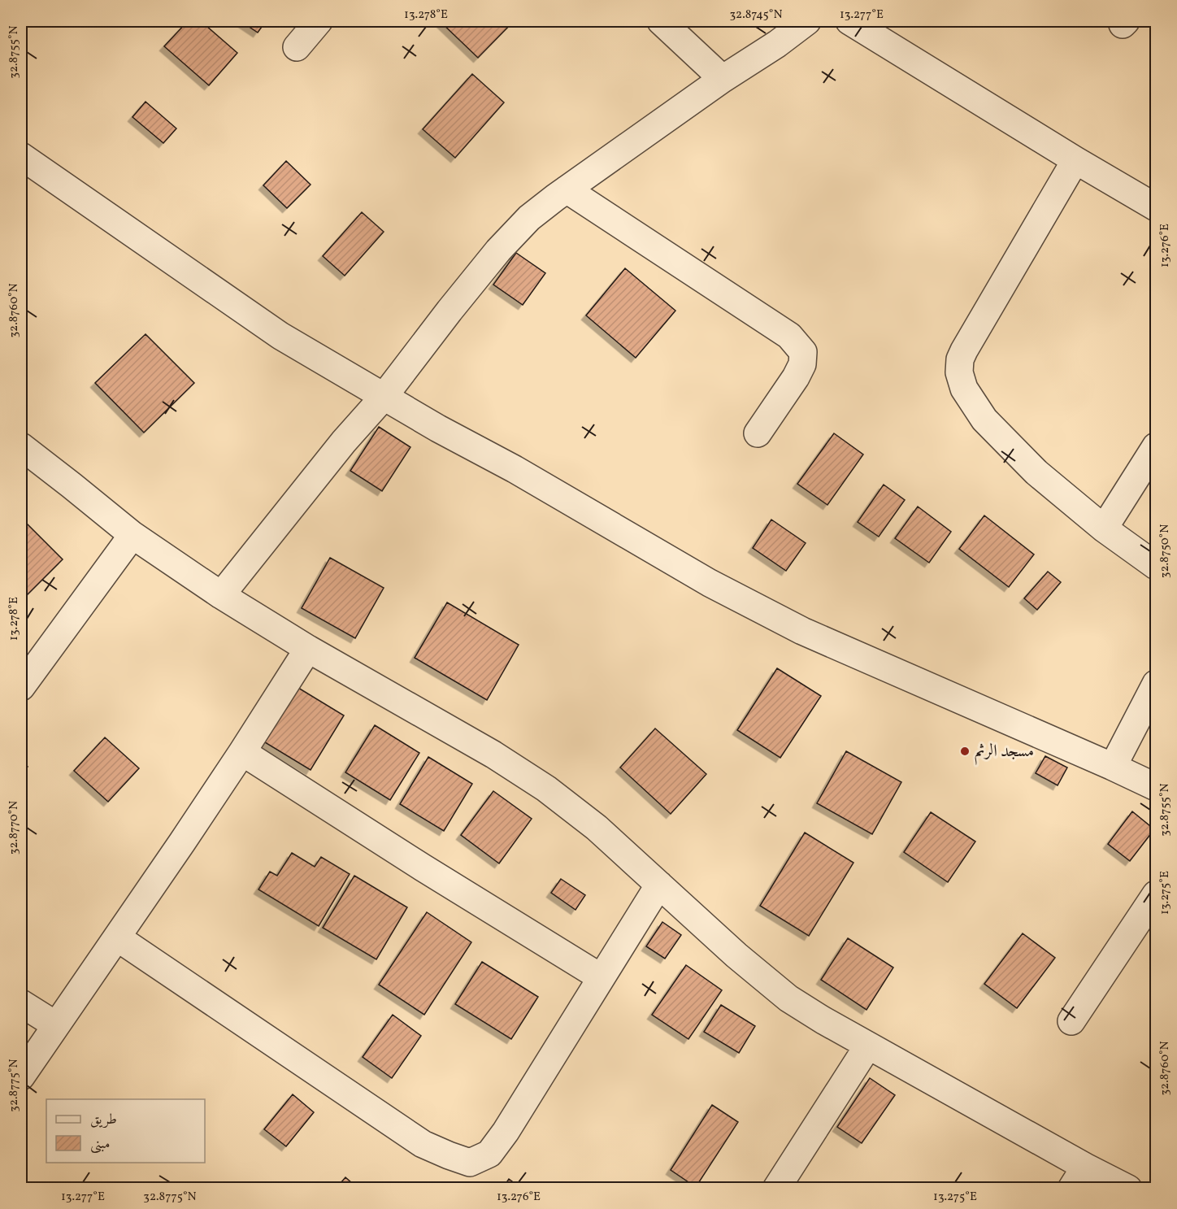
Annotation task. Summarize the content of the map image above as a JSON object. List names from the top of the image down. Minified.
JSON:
{"places":["مسجد الرثم"],"legend":["طريق","مبنى"],"coordinates":["13.278°E","32.8745°N","13.277°E","32.8755°N","13.276°E","32.8760°N","32.8750°N","32.8770°N","13.275°E","32.8775°N"]}
